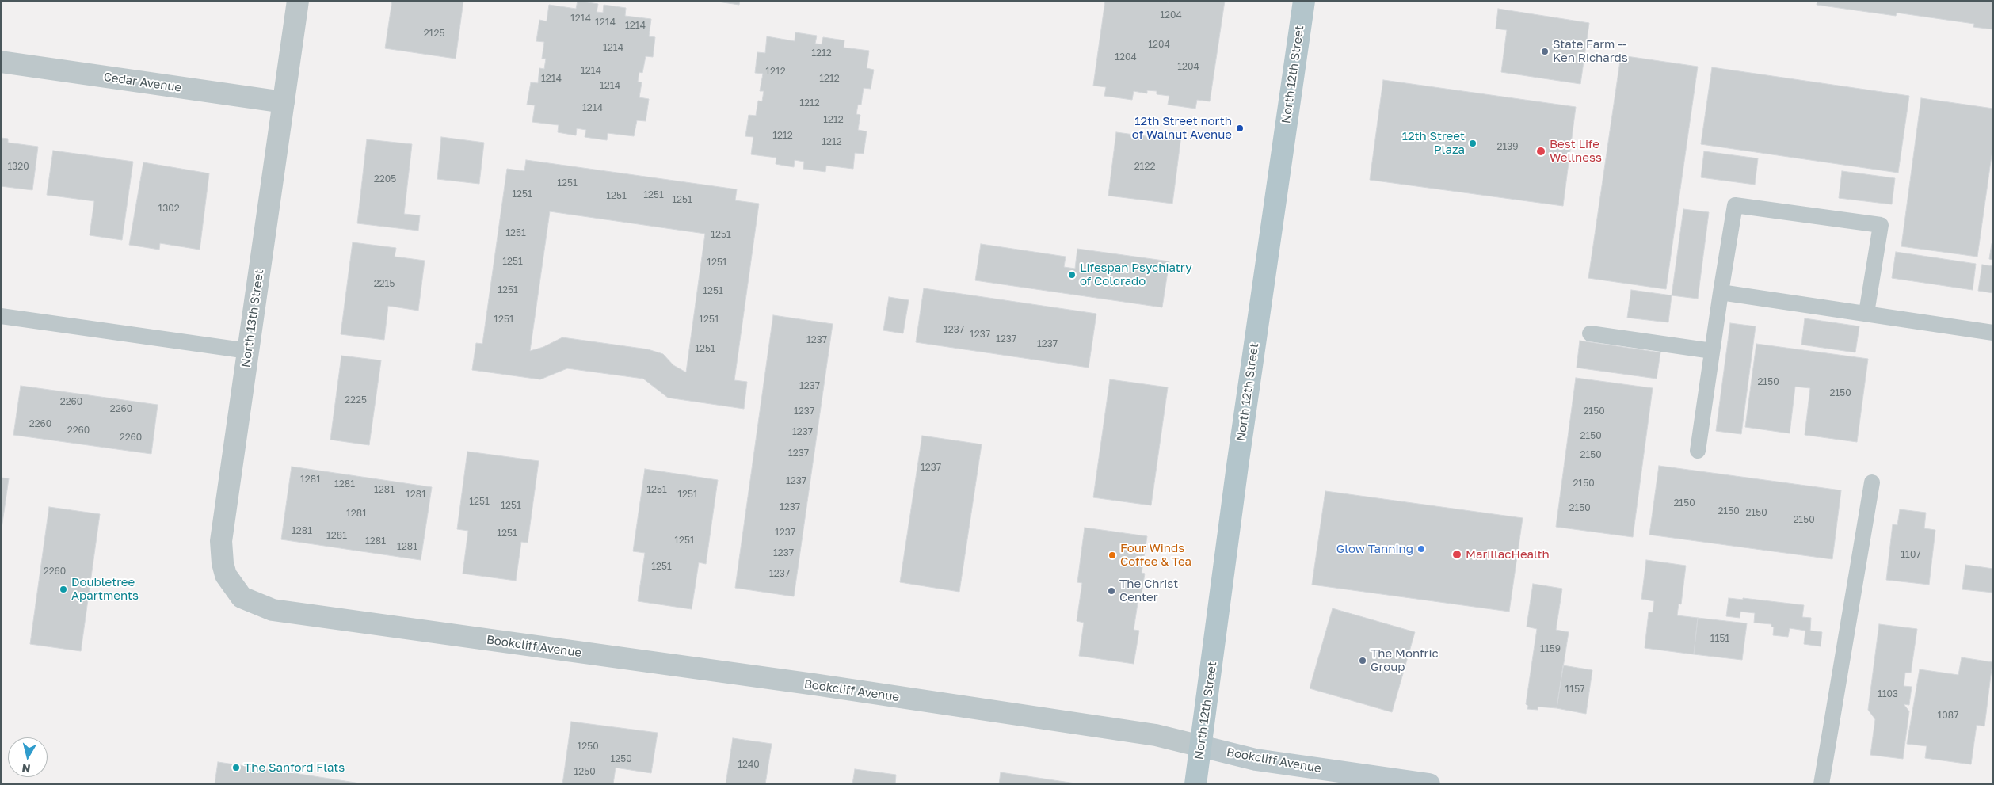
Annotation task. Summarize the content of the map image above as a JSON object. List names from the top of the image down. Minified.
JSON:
{"streets":{"main road":["North 12th Street"],"street":["Cedar Avenue","North 13th Street","Bookcliff Avenue"]},"crossings":[["North 12th Street","Bookcliff Avenue"],["Cedar Avenue","North 13th Street"],["North 13th Street","Bookcliff Avenue"]],"places":["State Farm -- Ken Richards","12th Street north of Walnut Avenue","12th Street Plaza","Best Life Wellness","Lifespan Psychiatry of Colorado","Glow Tanning","MarillacHealth","Four Winds Coffee & Tea","Doubletree Apartments","The Christ Center","The Monfric Group","The Sanford Flats"],"house_numbers":["1204","1214","1214","1214","2125","1204","1214","1212","1204","1204","1214","1212","1214","1212","1214","1212","1214","1212","1212","1212","2139","1320","2122","2205","1251","1251","1251","1251","1251","1302","1251","1251","1251","1251","2215","1251","1251","1251","1251","1237","1237","1237","1237","1237","1251","2150","1237","2150","2225","2260","2260","1237","2150","2260","2260","1237","2150","2260","1237","2150","1237","1281","1237","2150","1281","1281","1251","1281","1251","1251","2150","1251","1237","2150","2150","2150","1281","2150","1281","1237","1251","1281","1251","1281","1281","1237","1107","1251","2260","1237","1151","1159","1157","1103","1087","1250","1250","1240","1250"],"north":"bottom"}
